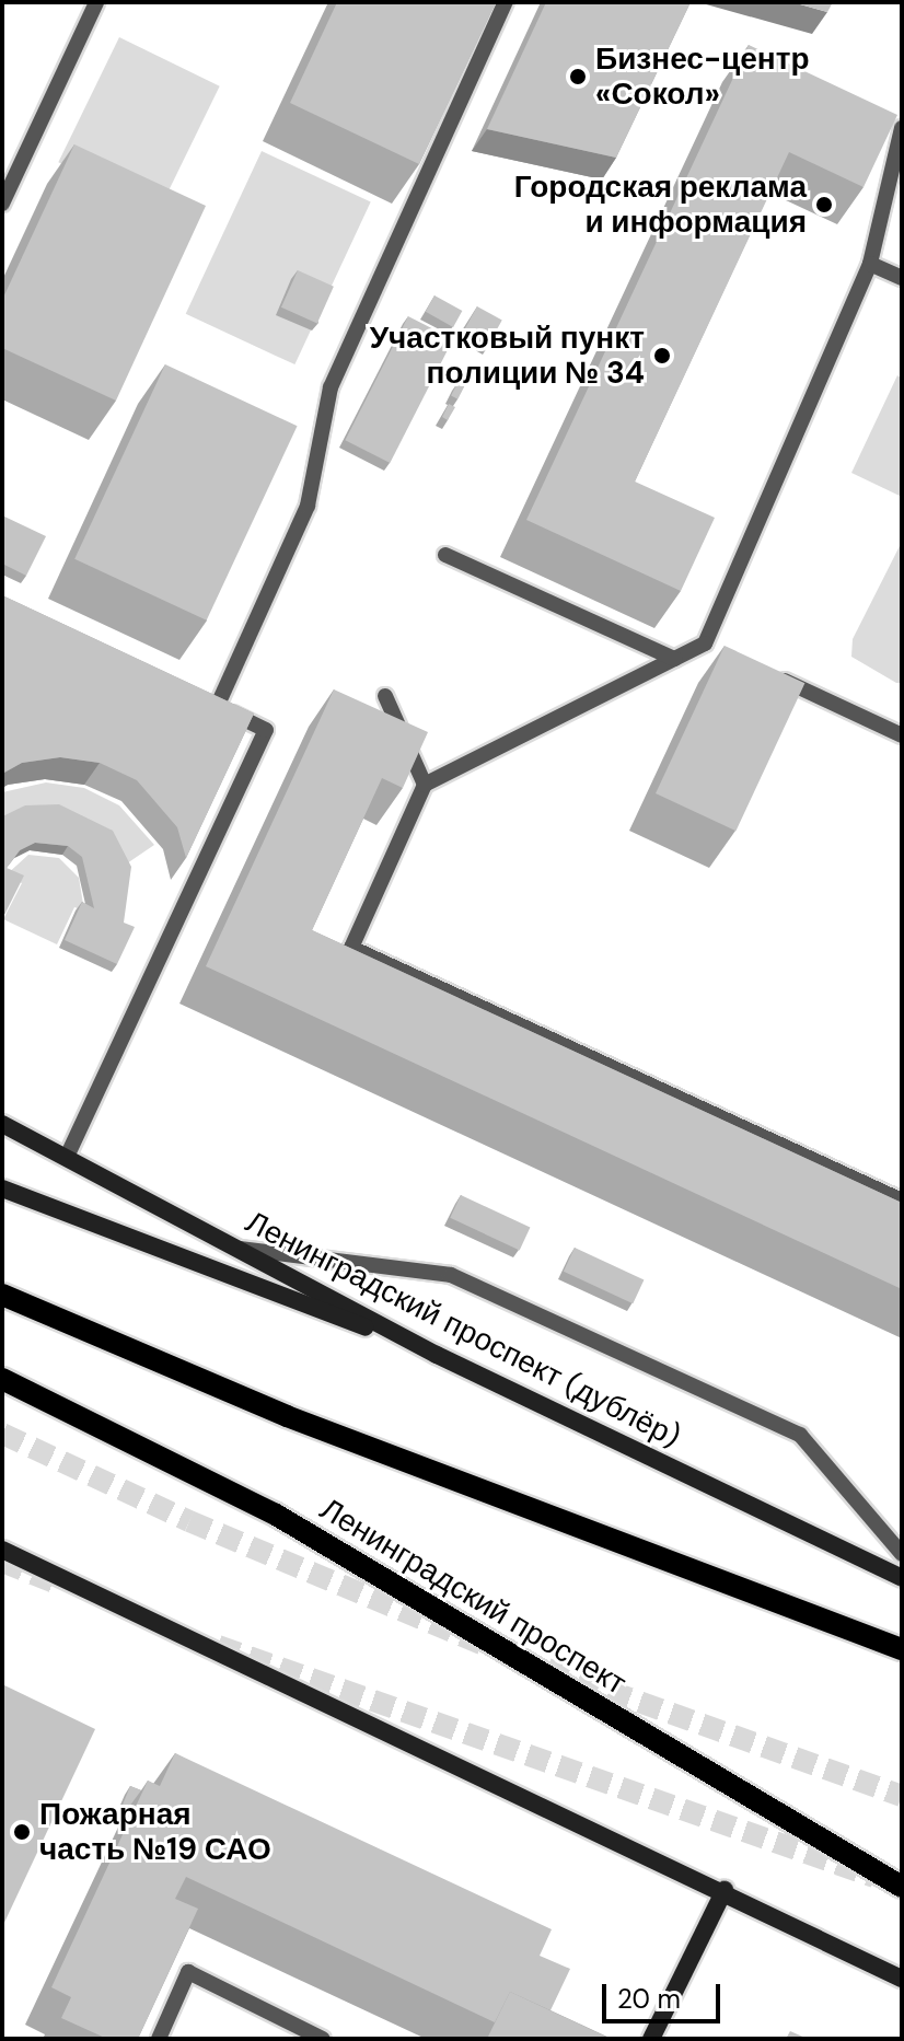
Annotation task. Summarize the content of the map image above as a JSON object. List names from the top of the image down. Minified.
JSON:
{"streets":{"main road":["Ленинградский проспект (дублёр)","Ленинградский проспект"]},"places":["Бизнес-центр «Сокол»","Городская реклама и информация","Участковый пункт полиции № 34","Пожарная часть №19 САО"],"scale_bar":"20 m"}
